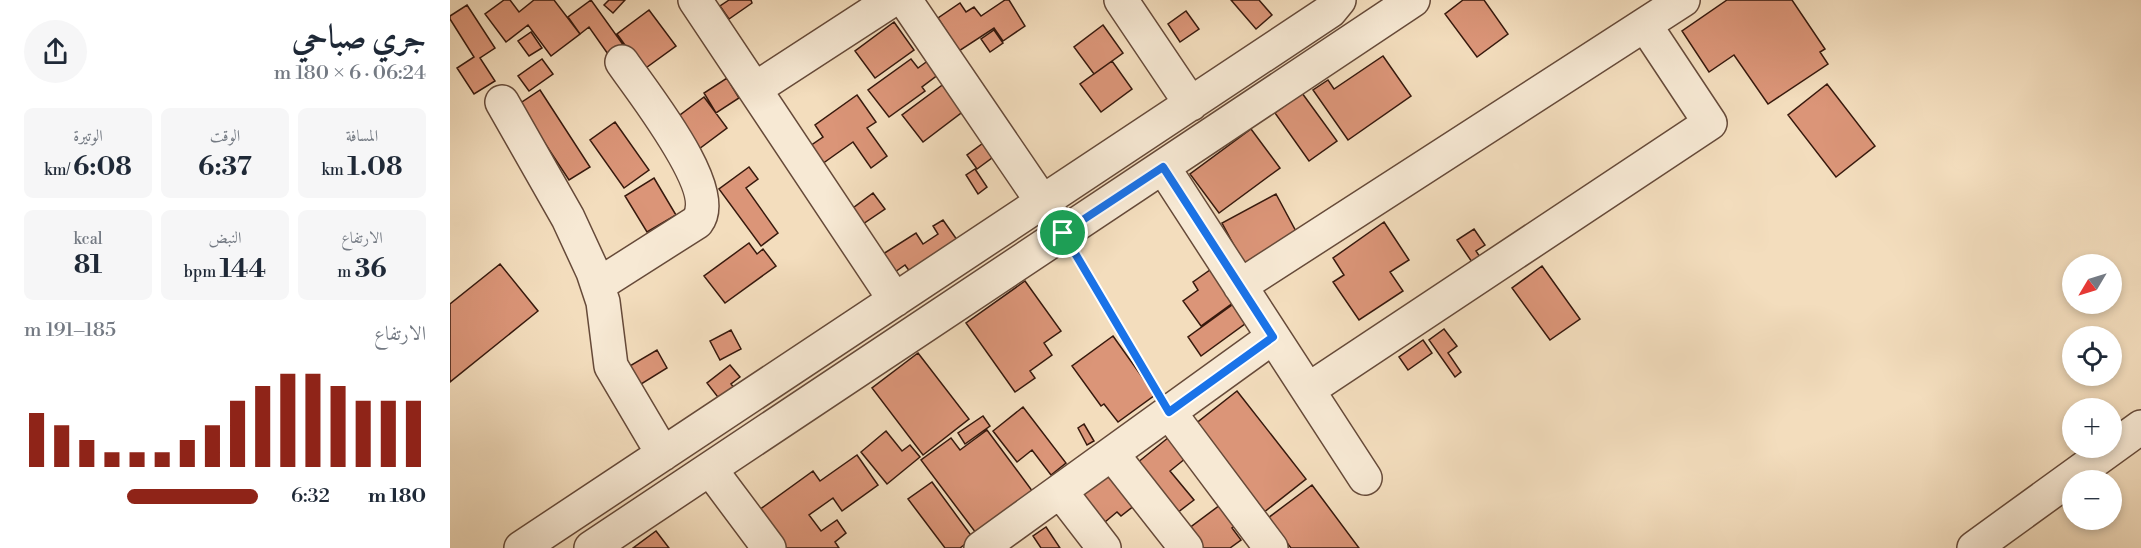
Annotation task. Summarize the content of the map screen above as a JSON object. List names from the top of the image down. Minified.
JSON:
{"north":"bottom left","page":{"heading":["جري صباحي","06:24 · 6 × 180 m"],"stats":[["المسافة","1.08 km"],["الوقت","6:37"],["الوتيرة","6:08 /km"],["الارتفاع","36 m"],["النبض","144 bpm"],["kcal","81"]],"map_buttons":["+","−"],"chart":["الارتفاع","185–191 m"],"list":[{"name":"180 m","note":"6:32"}]}}
